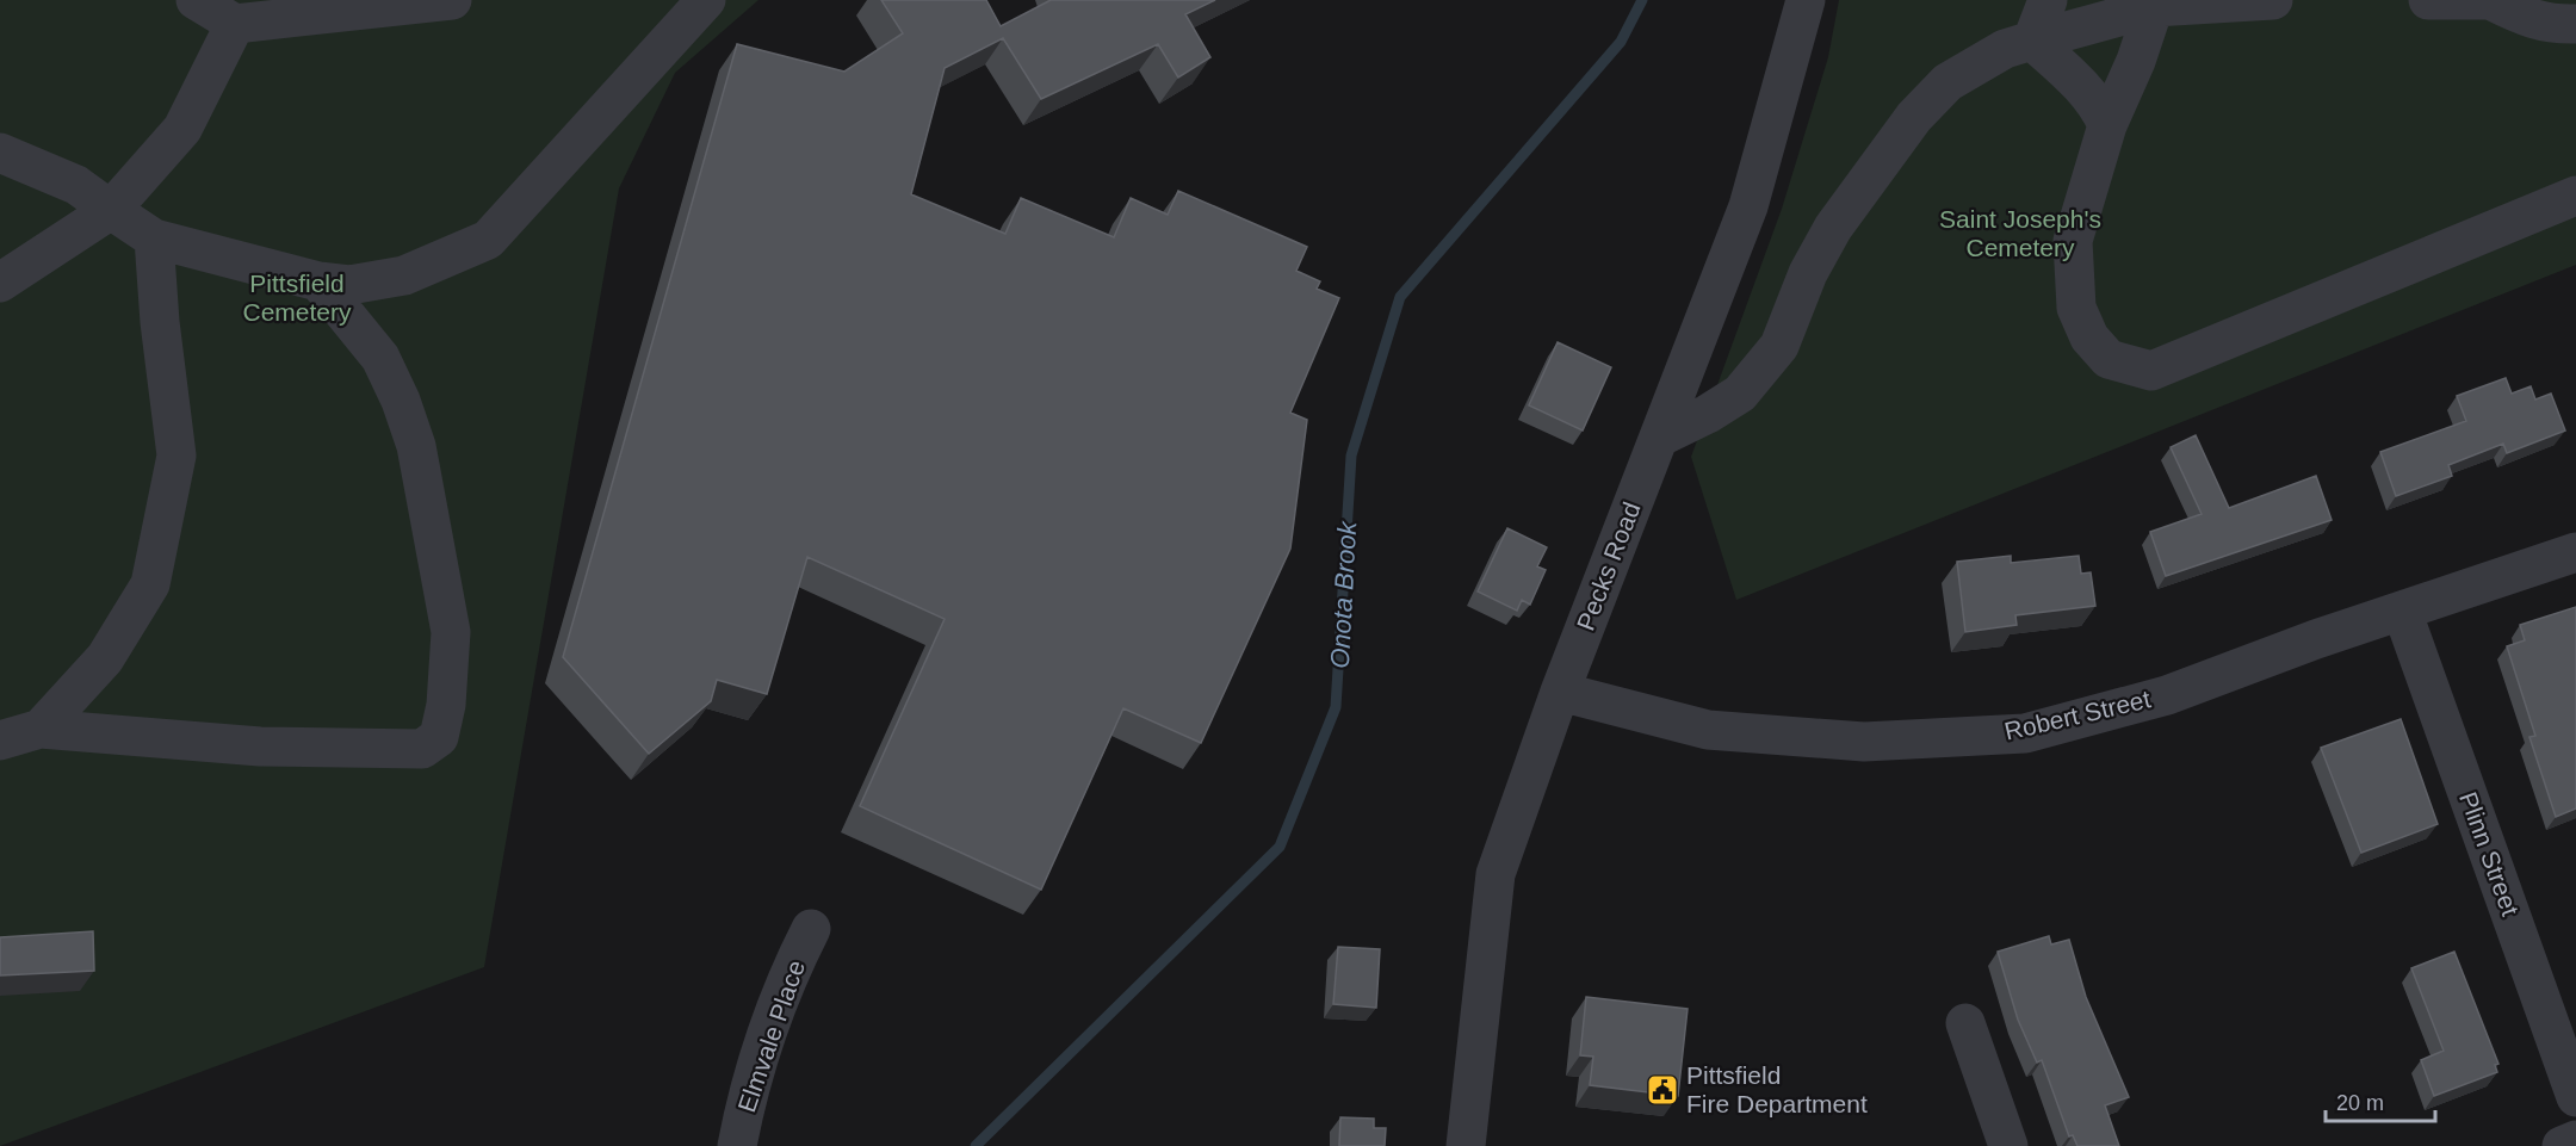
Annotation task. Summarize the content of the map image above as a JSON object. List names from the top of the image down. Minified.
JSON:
{"streets":{"street":["Pecks Road","Robert Street","Plinn Street","Elmvale Place"]},"crossings":[["Pecks Road","Robert Street"],["Robert Street","Plinn Street"]],"water":["Onota Brook"],"parks":["Saint Joseph's Cemetery","Pittsfield Cemetery"],"places":{"public building":["Pittsfield Fire Department"]},"scale_bar":"20 m"}
